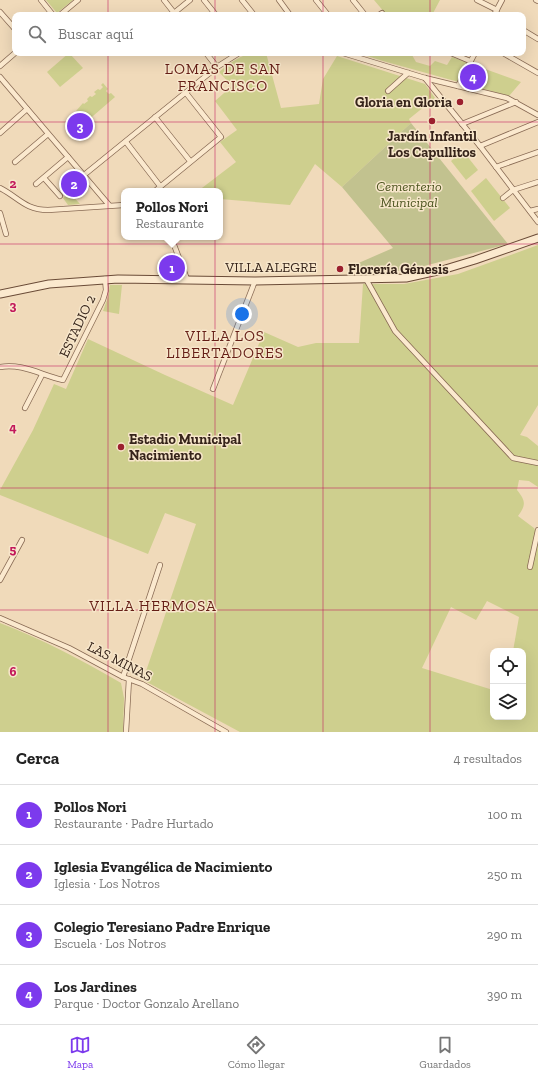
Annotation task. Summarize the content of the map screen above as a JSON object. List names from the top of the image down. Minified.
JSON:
{"streets":{"main road":["VILLA ALEGRE"],"street":["ESTADIO 2","LAS MINAS"]},"crossings":[["VILLA ALEGRE","ESTADIO 2"]],"districts":["LOMAS DE SAN FRANCISCO","VILLA LOS LIBERTADORES","VILLA HERMOSA"],"parks":["Cementerio Municipal"],"places":["Gloria en Gloria","Jardín Infantil Los Capullitos","Florería Génesis","Estadio Municipal Nacimiento"],"page":{"search":"Buscar aquí","pins":["4","3","2","1"],"popup":["Pollos Nori","Restaurante"],"heading":["Cerca","4 resultados"],"list":[{"mark":"1","name":"Pollos Nori","note":"Restaurante · Padre Hurtado","value":"100 m"},{"mark":"2","name":"Iglesia Evangélica de Nacimiento","note":"Iglesia · Los Notros","value":"250 m"},{"mark":"3","name":"Colegio Teresiano Padre Enrique","note":"Escuela · Los Notros","value":"290 m"},{"mark":"4","name":"Los Jardines","note":"Parque · Doctor Gonzalo Arellano","value":"390 m"}],"nav":["Mapa","Cómo llegar","Guardados"]},"grid":{"rows":["2","3","4","5","6"]}}
